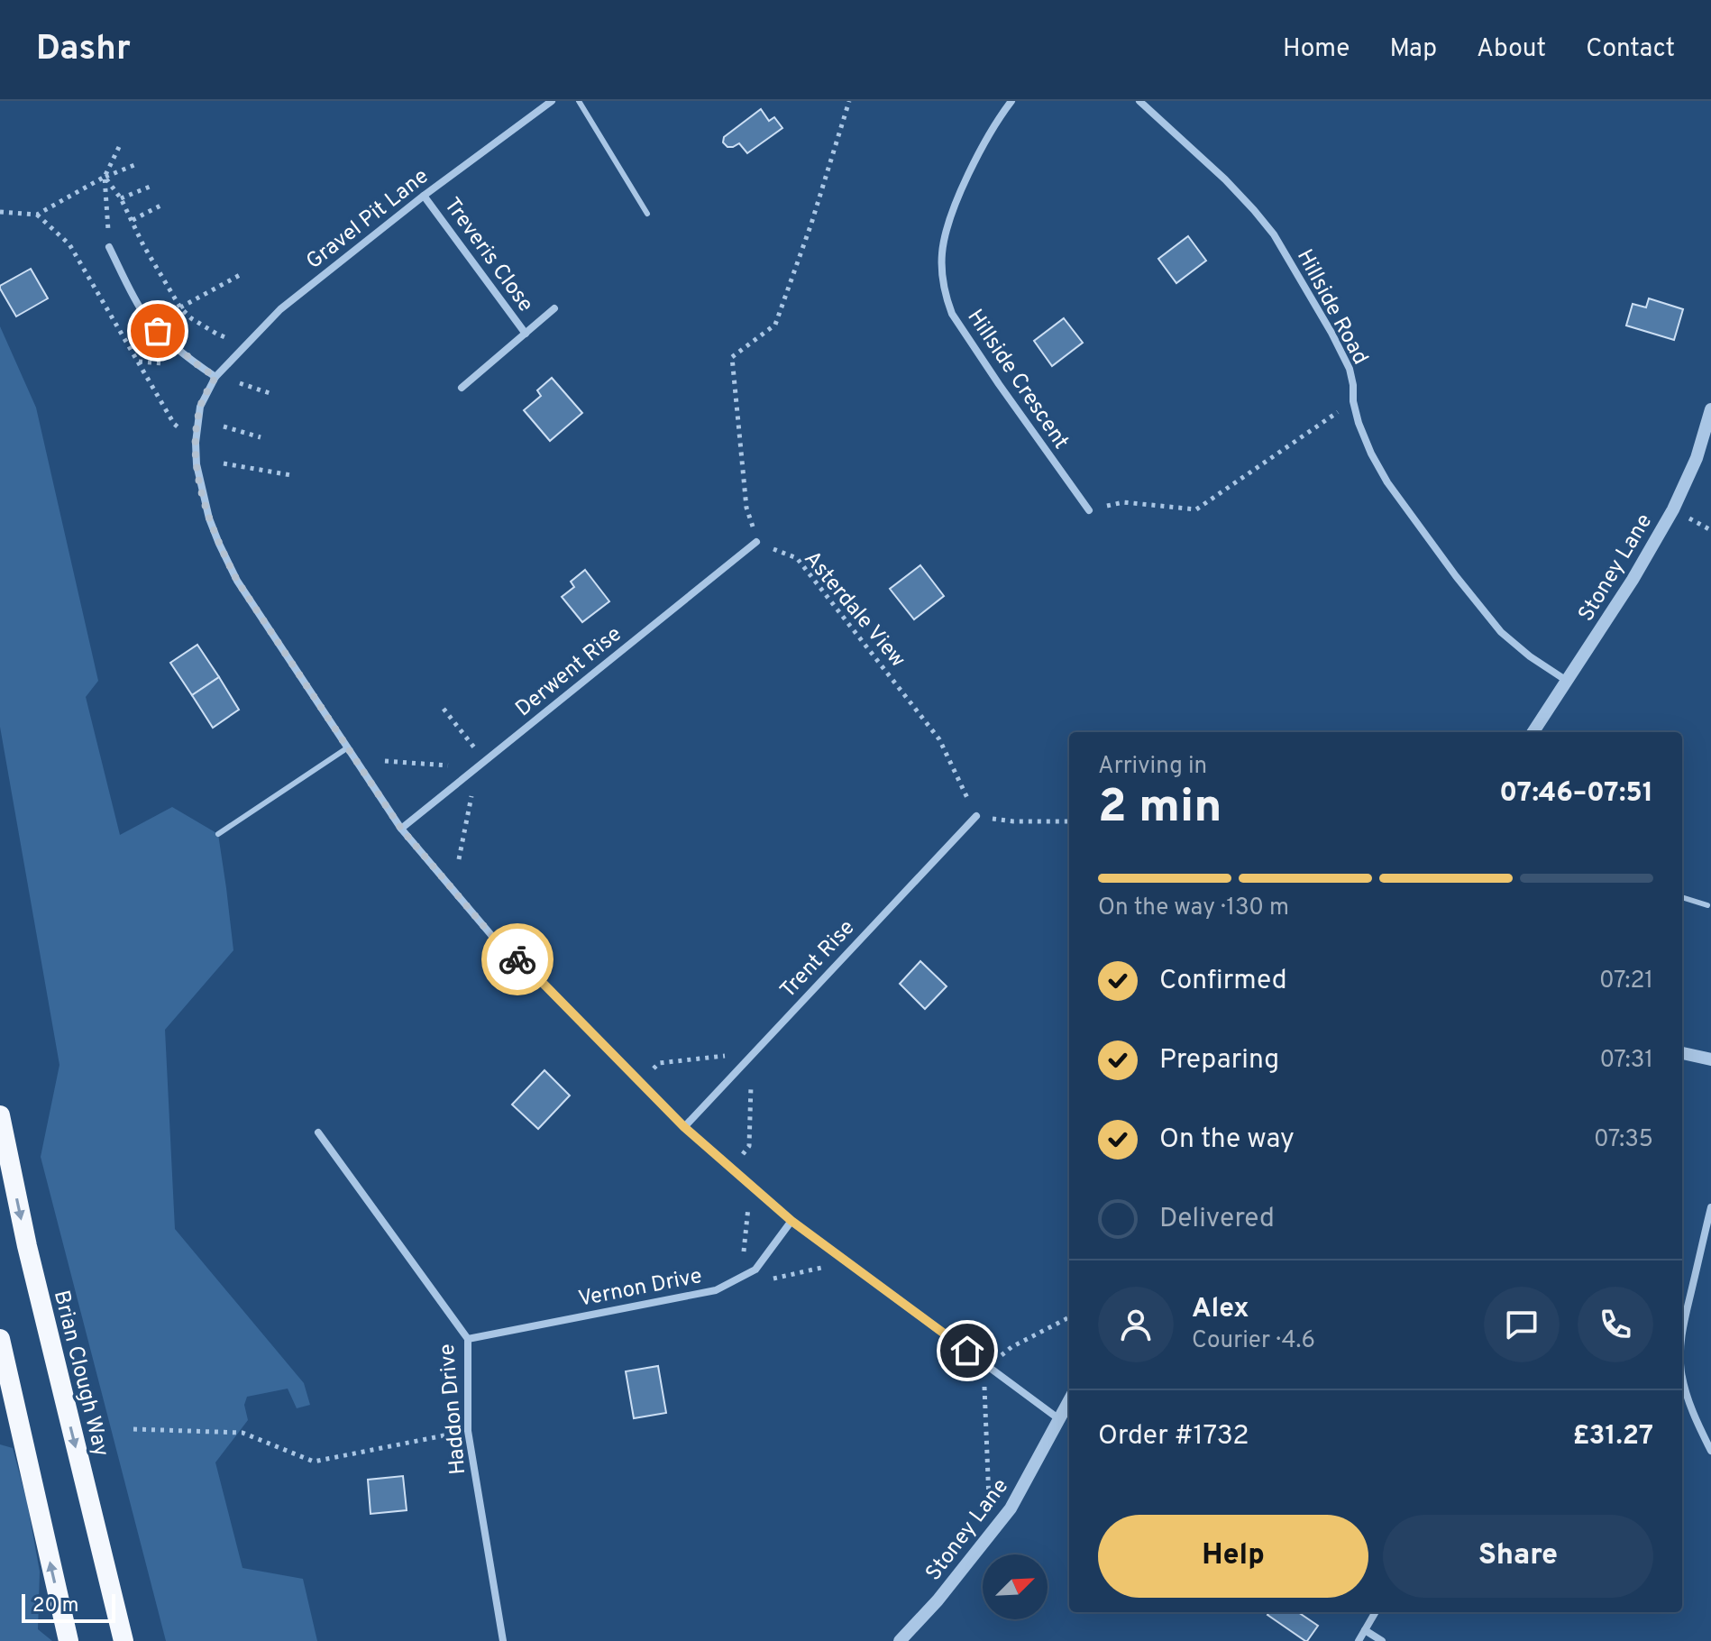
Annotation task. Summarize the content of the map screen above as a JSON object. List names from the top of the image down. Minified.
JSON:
{"streets":{"highway":["Brian Clough Way"],"street":["Gravel Pit Lane","Treveris Close","Hillside Road","Hillside Crescent","Stoney Lane","Derwent Rise","Trent Rise","Vernon Drive","Haddon Drive"],"path":["Asterdale View"]},"crossings":[["Gravel Pit Lane","Treveris Close"],["Gravel Pit Lane","Stoney Lane"],["Gravel Pit Lane","Derwent Rise"],["Gravel Pit Lane","Trent Rise"],["Gravel Pit Lane","Vernon Drive"],["Hillside Road","Stoney Lane"],["Asterdale View","Derwent Rise"],["Asterdale View","Trent Rise"],["Vernon Drive","Haddon Drive"]],"scale_bar":"20 m","north":"top right","page":{"header":"Dashr","nav":["Home","Map","About","Contact"],"heading":["2 min","Arriving in","07:46–07:51"],"panel":["Alex","Courier · 4.6","Order #1732","£31.27"],"bar":"On the way · 130 m","list":[["Confirmed","07:21"],["Preparing","07:31"],["On the way","07:35"],"Delivered"],"buttons":["Help","Share"],"scale":"20 m"}}
